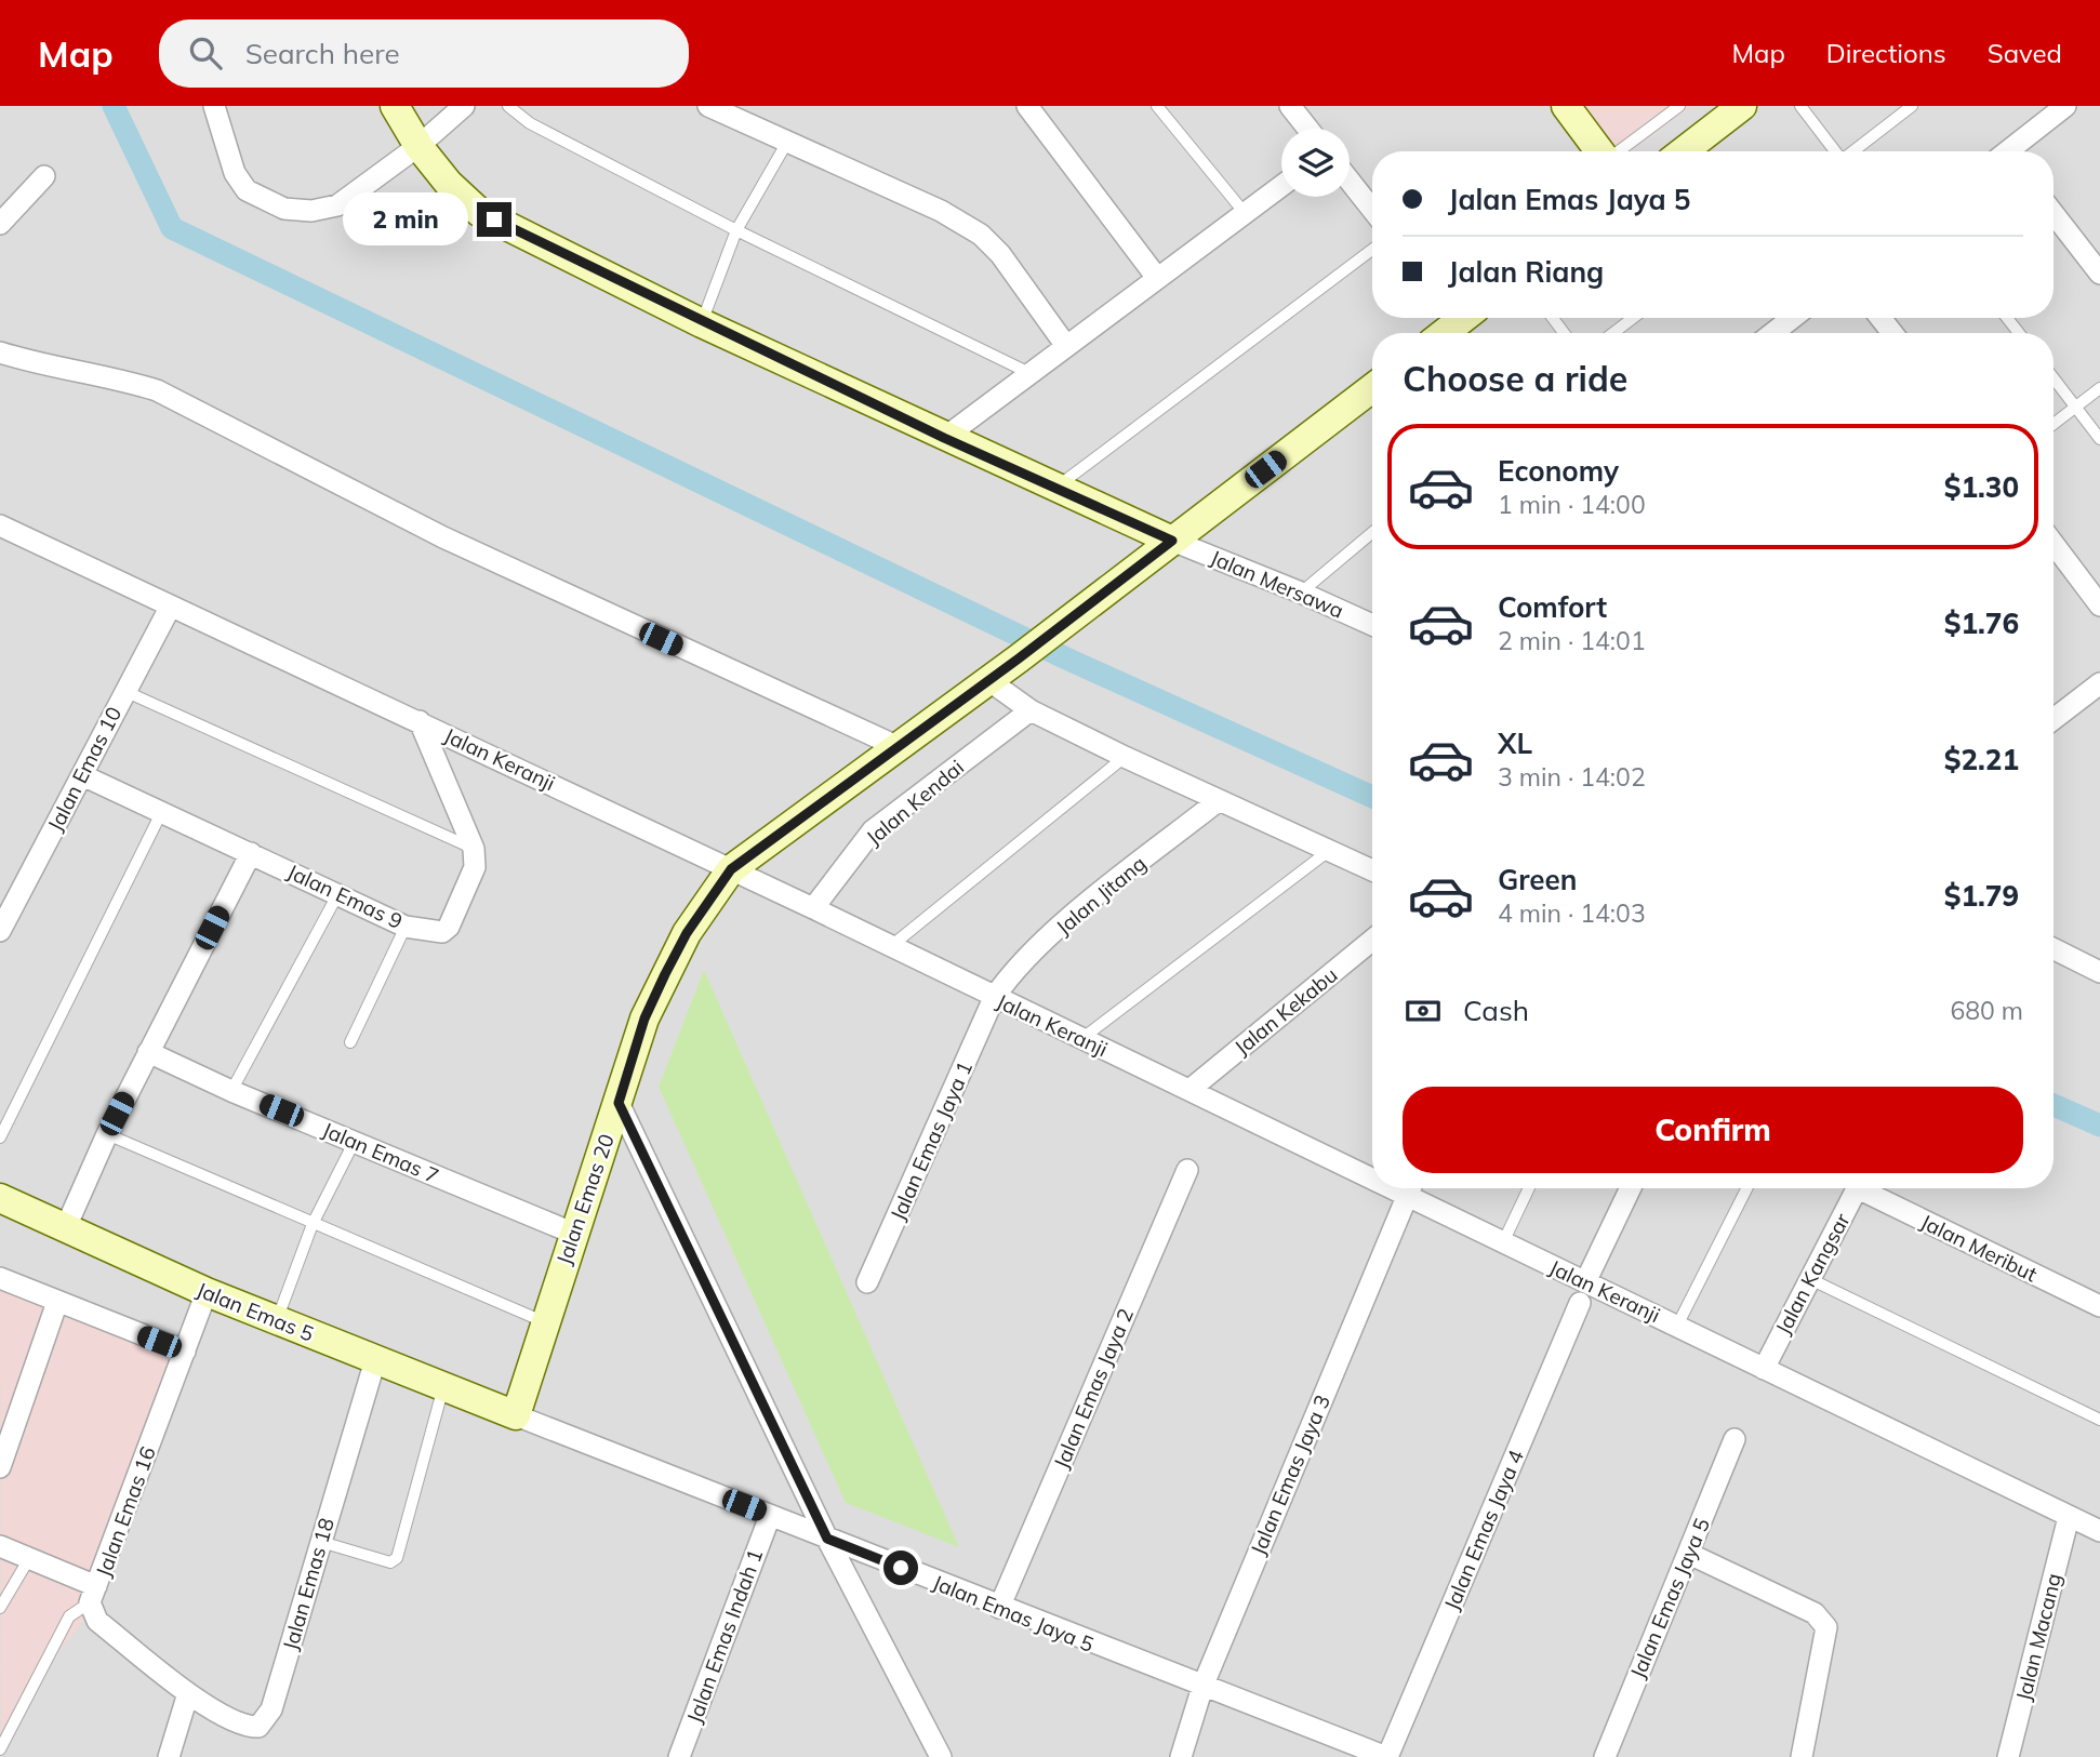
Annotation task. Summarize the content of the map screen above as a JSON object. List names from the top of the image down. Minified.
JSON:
{"streets":{"street":["Jalan Mersawa","Jalan Keranji","Jalan Emas 10","Jalan Kendai","Jalan Jitang","Jalan Emas 9","Jalan Kekabu","Jalan Emas Jaya 1","Jalan Emas 7","Jalan Emas 20","Jalan Meribut","Jalan Kangsar","Jalan Emas 5","Jalan Emas Jaya 2","Jalan Emas Jaya 3","Jalan Emas 16","Jalan Emas Jaya 4","Jalan Emas 18","Jalan Emas Jaya 5","Jalan Emas Indah 1","Jalan Macang"]},"crossings":[["Jalan Mersawa","Jalan Emas 20"],["Jalan Keranji","Jalan Emas 10"],["Jalan Keranji","Jalan Kendai"],["Jalan Keranji","Jalan Jitang"],["Jalan Keranji","Jalan Kekabu"],["Jalan Keranji","Jalan Emas Jaya 1"],["Jalan Keranji","Jalan Emas 20"],["Jalan Keranji","Jalan Kangsar"],["Jalan Keranji","Jalan Macang"],["Jalan Emas 10","Jalan Emas 9"],["Jalan Jitang","Jalan Emas Jaya 1"],["Jalan Emas 7","Jalan Emas 20"],["Jalan Emas 20","Jalan Emas 5"],["Jalan Emas 20","Jalan Emas Jaya 5"],["Jalan Emas 5","Jalan Emas 16"],["Jalan Emas 5","Jalan Emas 18"],["Jalan Emas 5","Jalan Emas Jaya 5"],["Jalan Emas Jaya 2","Jalan Emas Jaya 5"],["Jalan Emas Jaya 3","Jalan Emas Jaya 5"],["Jalan Emas 16","Jalan Emas 18"],["Jalan Emas Jaya 4","Jalan Emas Jaya 5"],["Jalan Emas Jaya 5","Jalan Emas Indah 1"]],"page":{"header":"Map","search":"Search here","nav":["Map","Directions","Saved"],"banner":["Jalan Emas Jaya 5","Jalan Riang"],"bubble":"2 min","heading":"Choose a ride","list":[{"name":"Economy","note":"1 min · 14:00","value":"$1.30"},{"name":"Comfort","note":"2 min · 14:01","value":"$1.76"},{"name":"XL","note":"3 min · 14:02","value":"$2.21"},{"name":"Green","note":"4 min · 14:03","value":"$1.79"}],"pay":["Cash","680 m"],"buttons":"Confirm"}}
